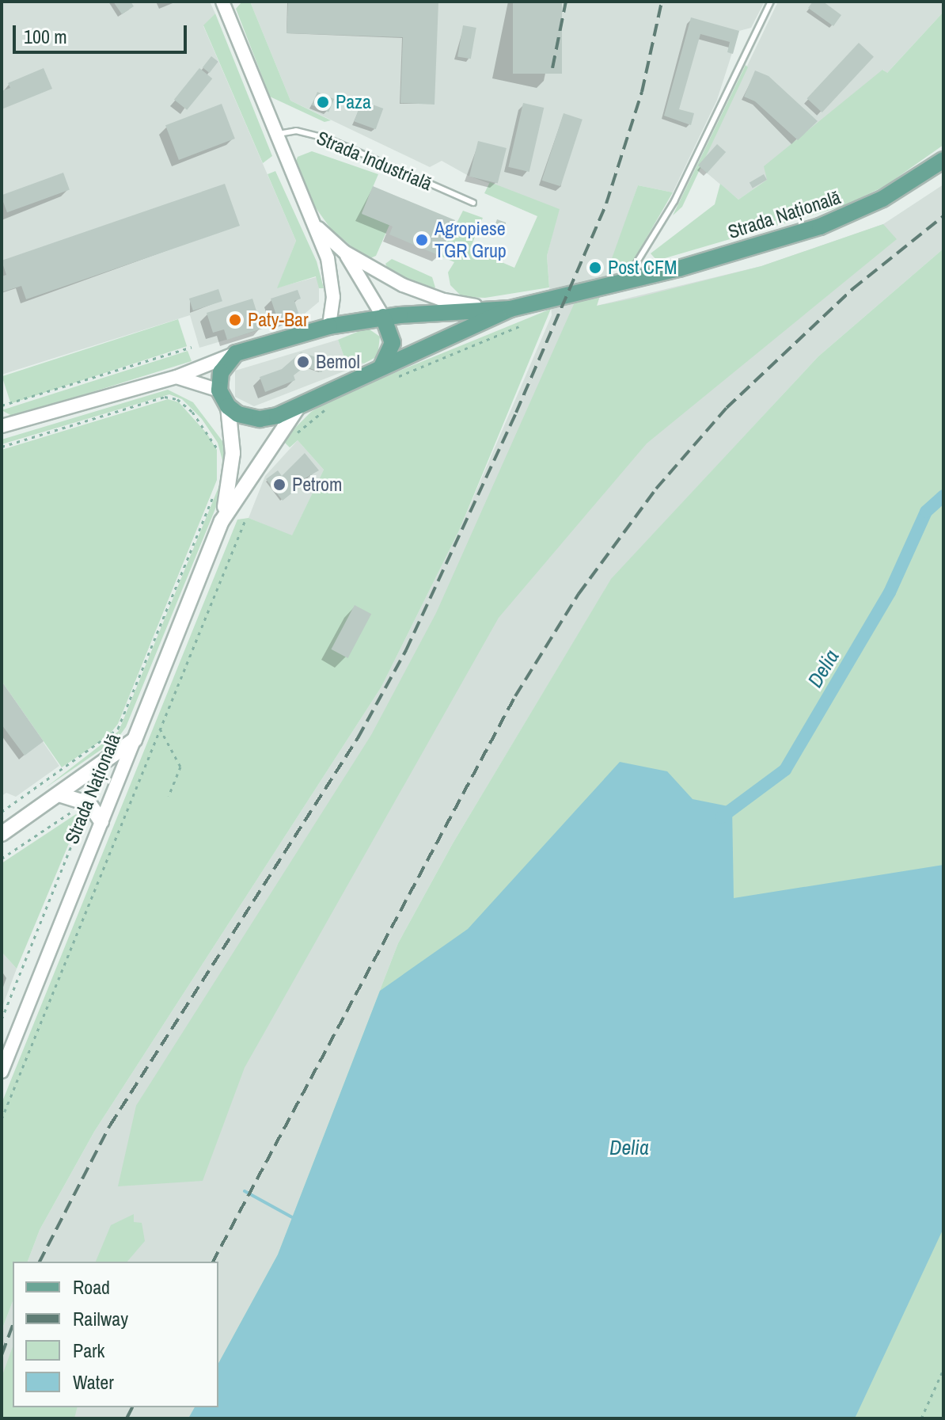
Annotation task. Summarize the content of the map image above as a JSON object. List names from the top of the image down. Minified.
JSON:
{"streets":{"main road":["Strada Națională"],"lane":["Strada Industrială"]},"water":["Delia"],"places":["Paza","Agropiese TGR Grup","Post CFM","Paty-Bar","Bemol","Petrom"],"legend":["Road","Railway","Park","Water"],"scale_bar":"100 m"}
